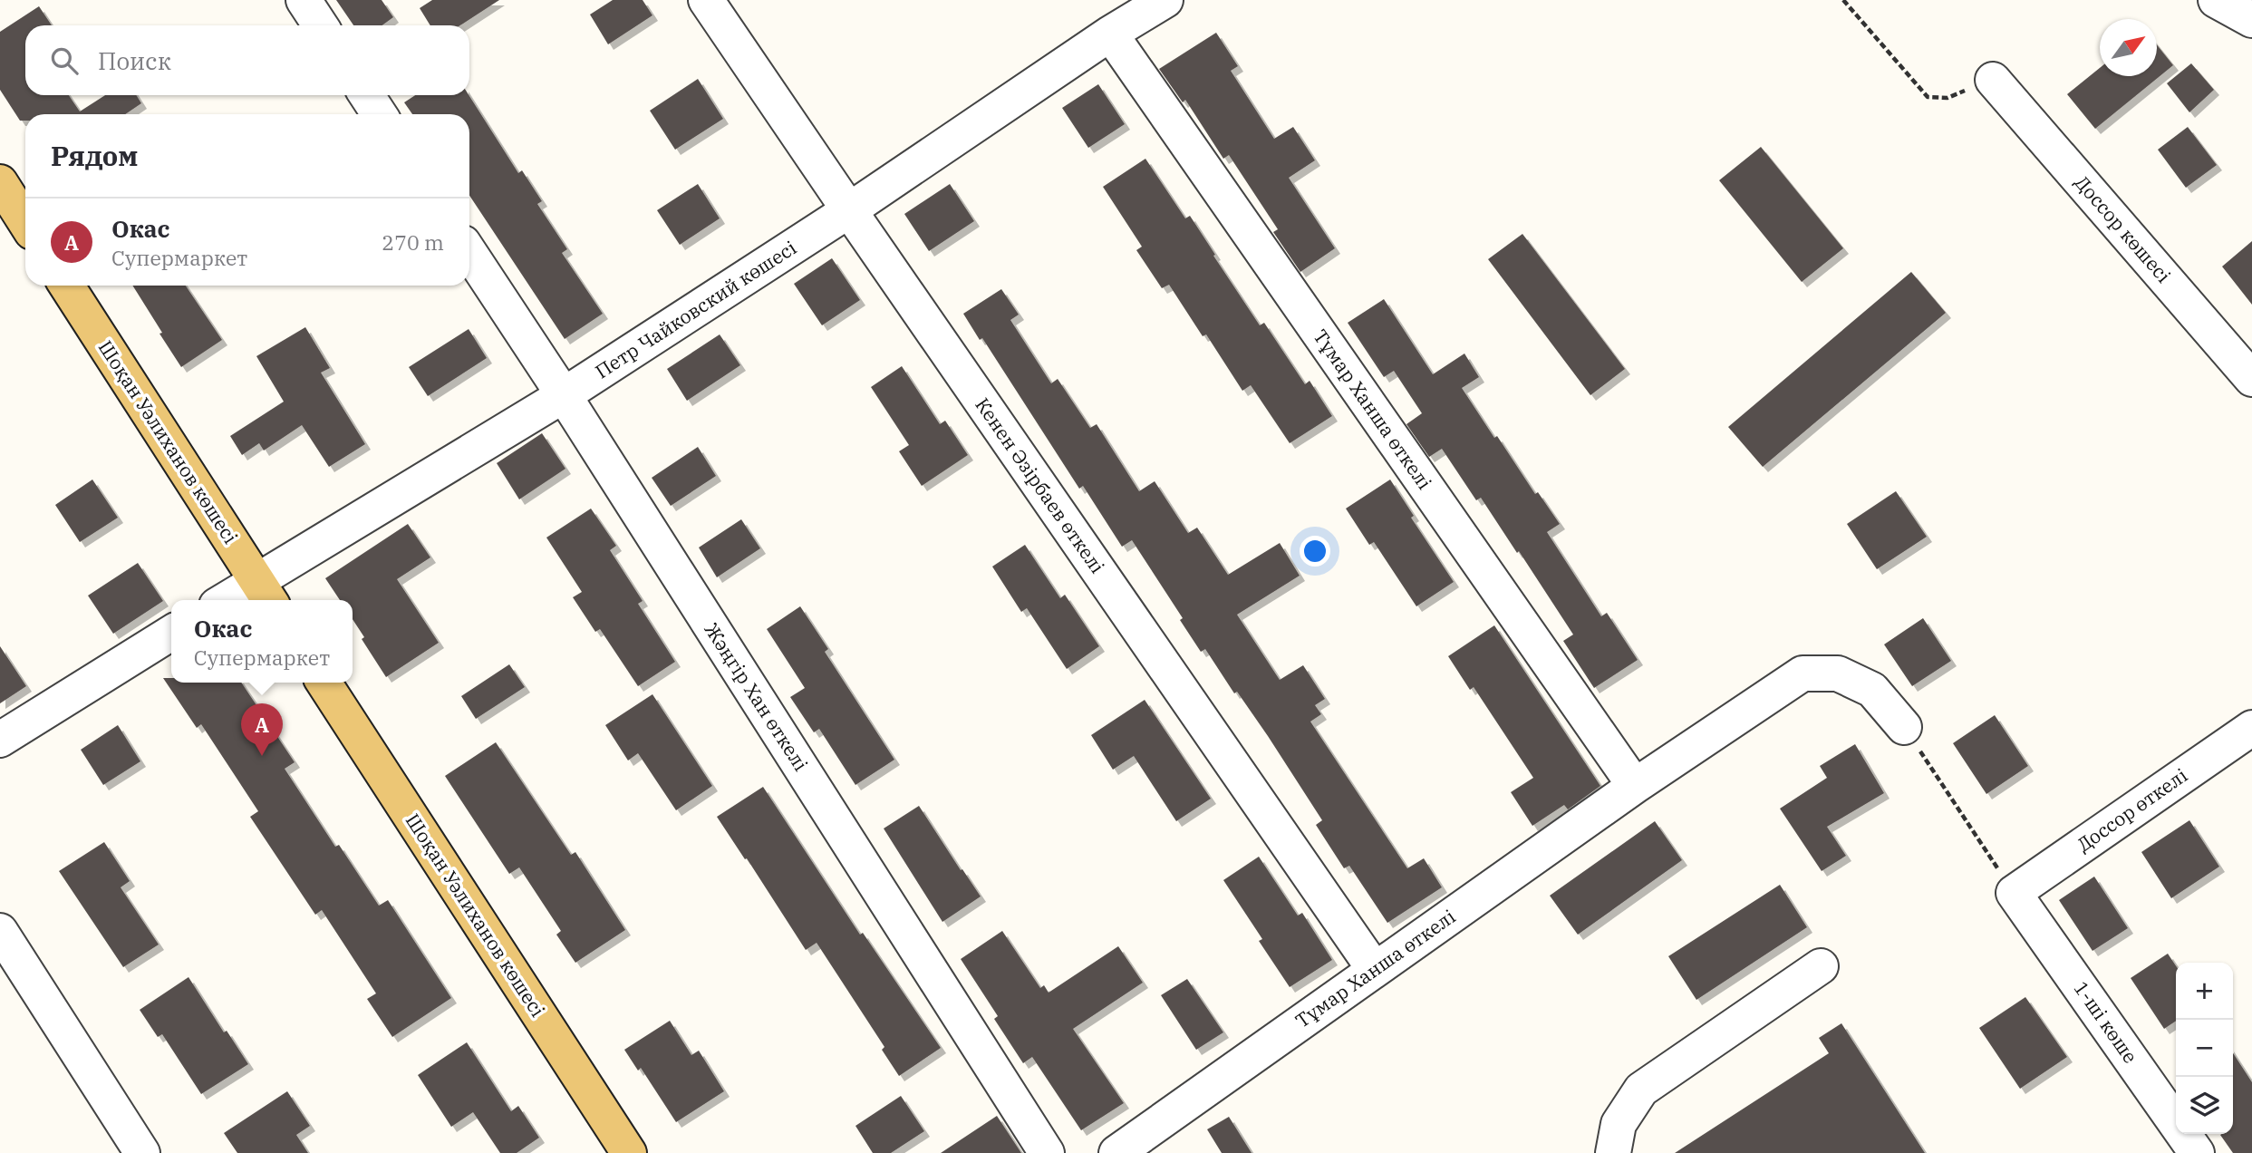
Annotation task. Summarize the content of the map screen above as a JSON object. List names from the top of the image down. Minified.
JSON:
{"streets":{"main road":["Шоқан Уәлиханов көшесі"],"street":["Доссор көшесі","Петр Чайковский көшесі","Тұмар Ханша өткелі","Кенен Әзірбаев өткелі","Жәңгір Хан өткелі","Доссор өткелі","1-ші көше"]},"crossings":[["Петр Чайковский көшесі","Тұмар Ханша өткелі"],["Петр Чайковский көшесі","Шоқан Уәлиханов көшесі"],["Петр Чайковский көшесі","Кенен Әзірбаев өткелі"],["Петр Чайковский көшесі","Жәңгір Хан өткелі"],["Тұмар Ханша өткелі","Кенен Әзірбаев өткелі"],["Доссор өткелі","1-ші көше"]],"north":"top right","page":{"search":"Поиск","heading":"Рядом","list":[{"mark":"A","name":"Окас","note":"Супермаркет","value":"270 m"}],"popup":["Окас","Супермаркет"],"pins":"A","map_buttons":["+","−"]}}
